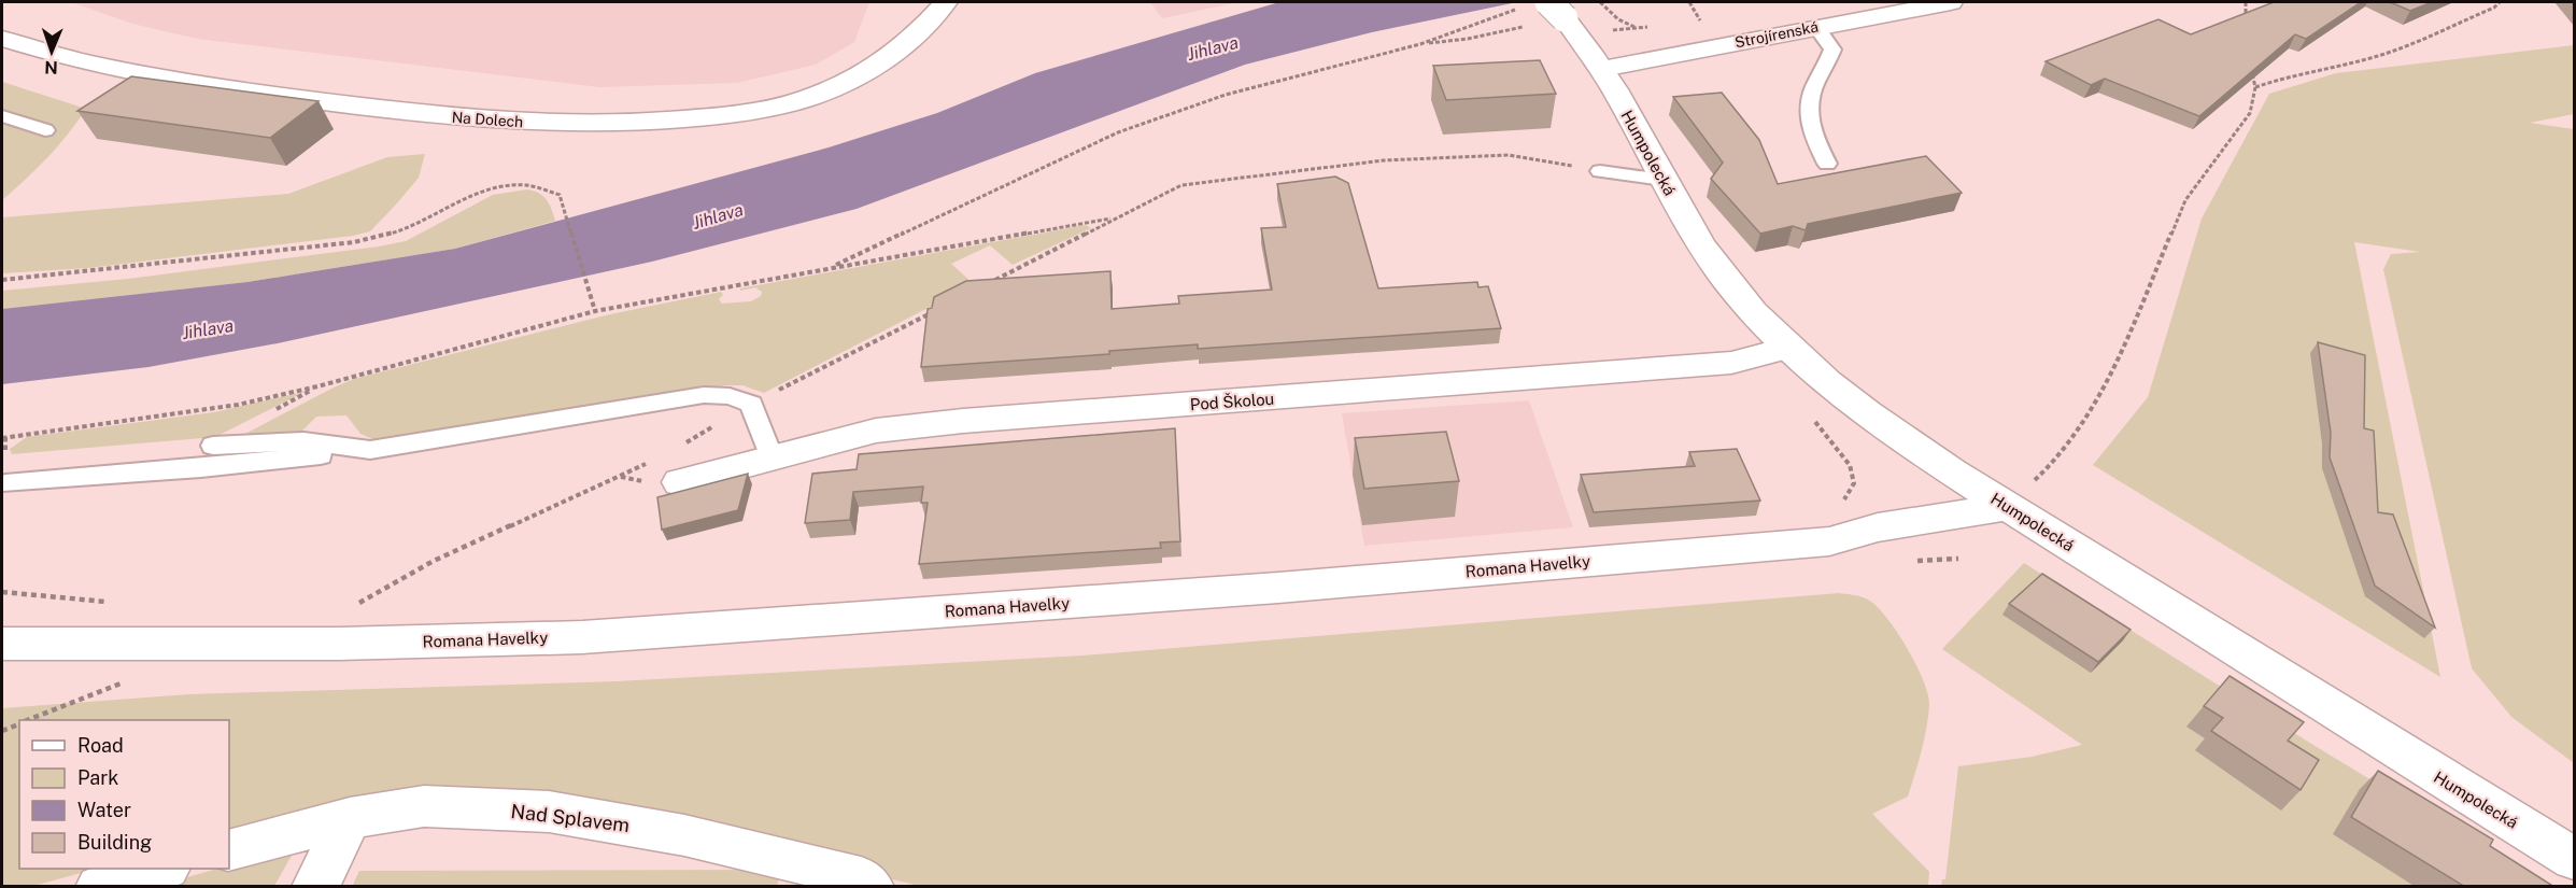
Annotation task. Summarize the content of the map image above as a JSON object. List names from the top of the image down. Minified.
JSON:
{"streets":{"street":["Strojírenská","Na Dolech","Humpolecká","Pod Školou","Romana Havelky","Nad Splavem"]},"crossings":[["Strojírenská","Humpolecká"],["Humpolecká","Pod Školou"],["Humpolecká","Romana Havelky"]],"water":["Jihlava"],"legend":["Road","Park","Water","Building"],"north":"bottom"}
